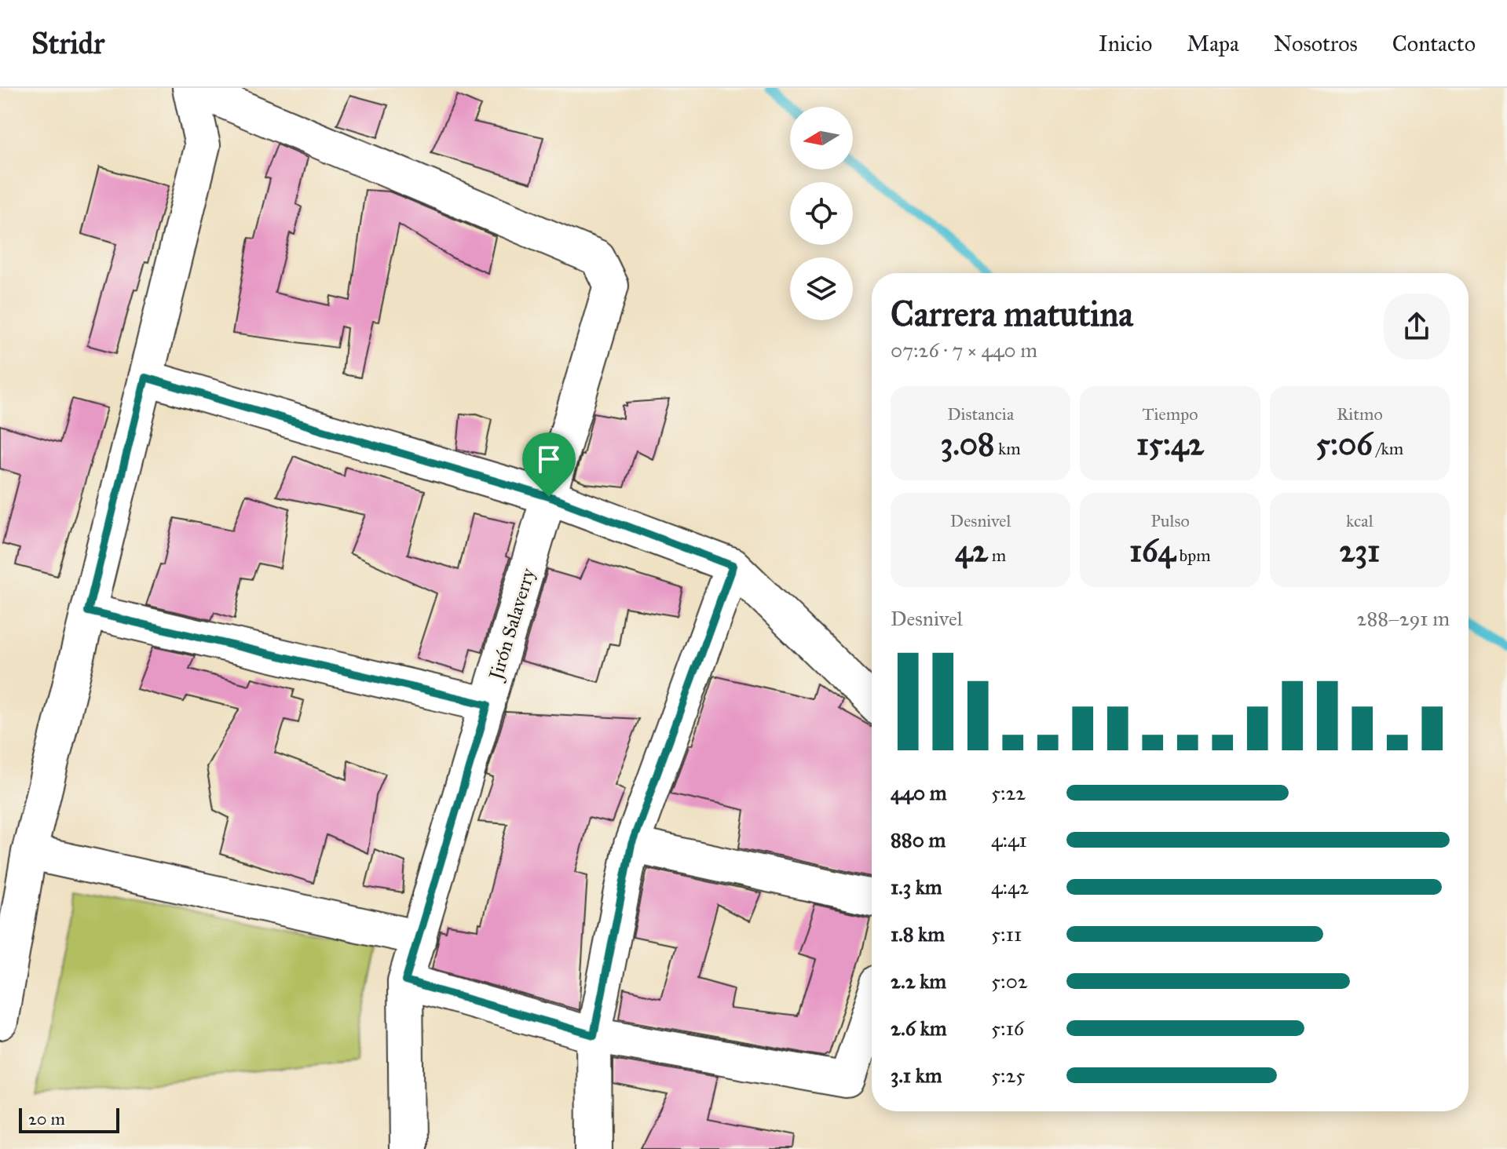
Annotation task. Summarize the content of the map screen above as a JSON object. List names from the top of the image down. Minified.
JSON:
{"streets":{"street":["Jirón Salaverry"]},"scale_bar":"20 m","north":"left","page":{"header":"Stridr","nav":["Inicio","Mapa","Nosotros","Contacto"],"heading":["Carrera matutina","07:26 · 7 × 440 m"],"stats":[["Distancia","3.08 km"],["Tiempo","15:42"],["Ritmo","5:06 /km"],["Desnivel","42 m"],["Pulso","164 bpm"],["kcal","231"]],"chart":["Desnivel","288–291 m"],"list":[{"name":"440 m","note":"5:22"},{"name":"880 m","note":"4:41"},{"name":"1.3 km","note":"4:42"},{"name":"1.8 km","note":"5:11"},{"name":"2.2 km","note":"5:02"},{"name":"2.6 km","note":"5:16"},{"name":"3.1 km","note":"5:25"}],"scale":"20 m"}}
